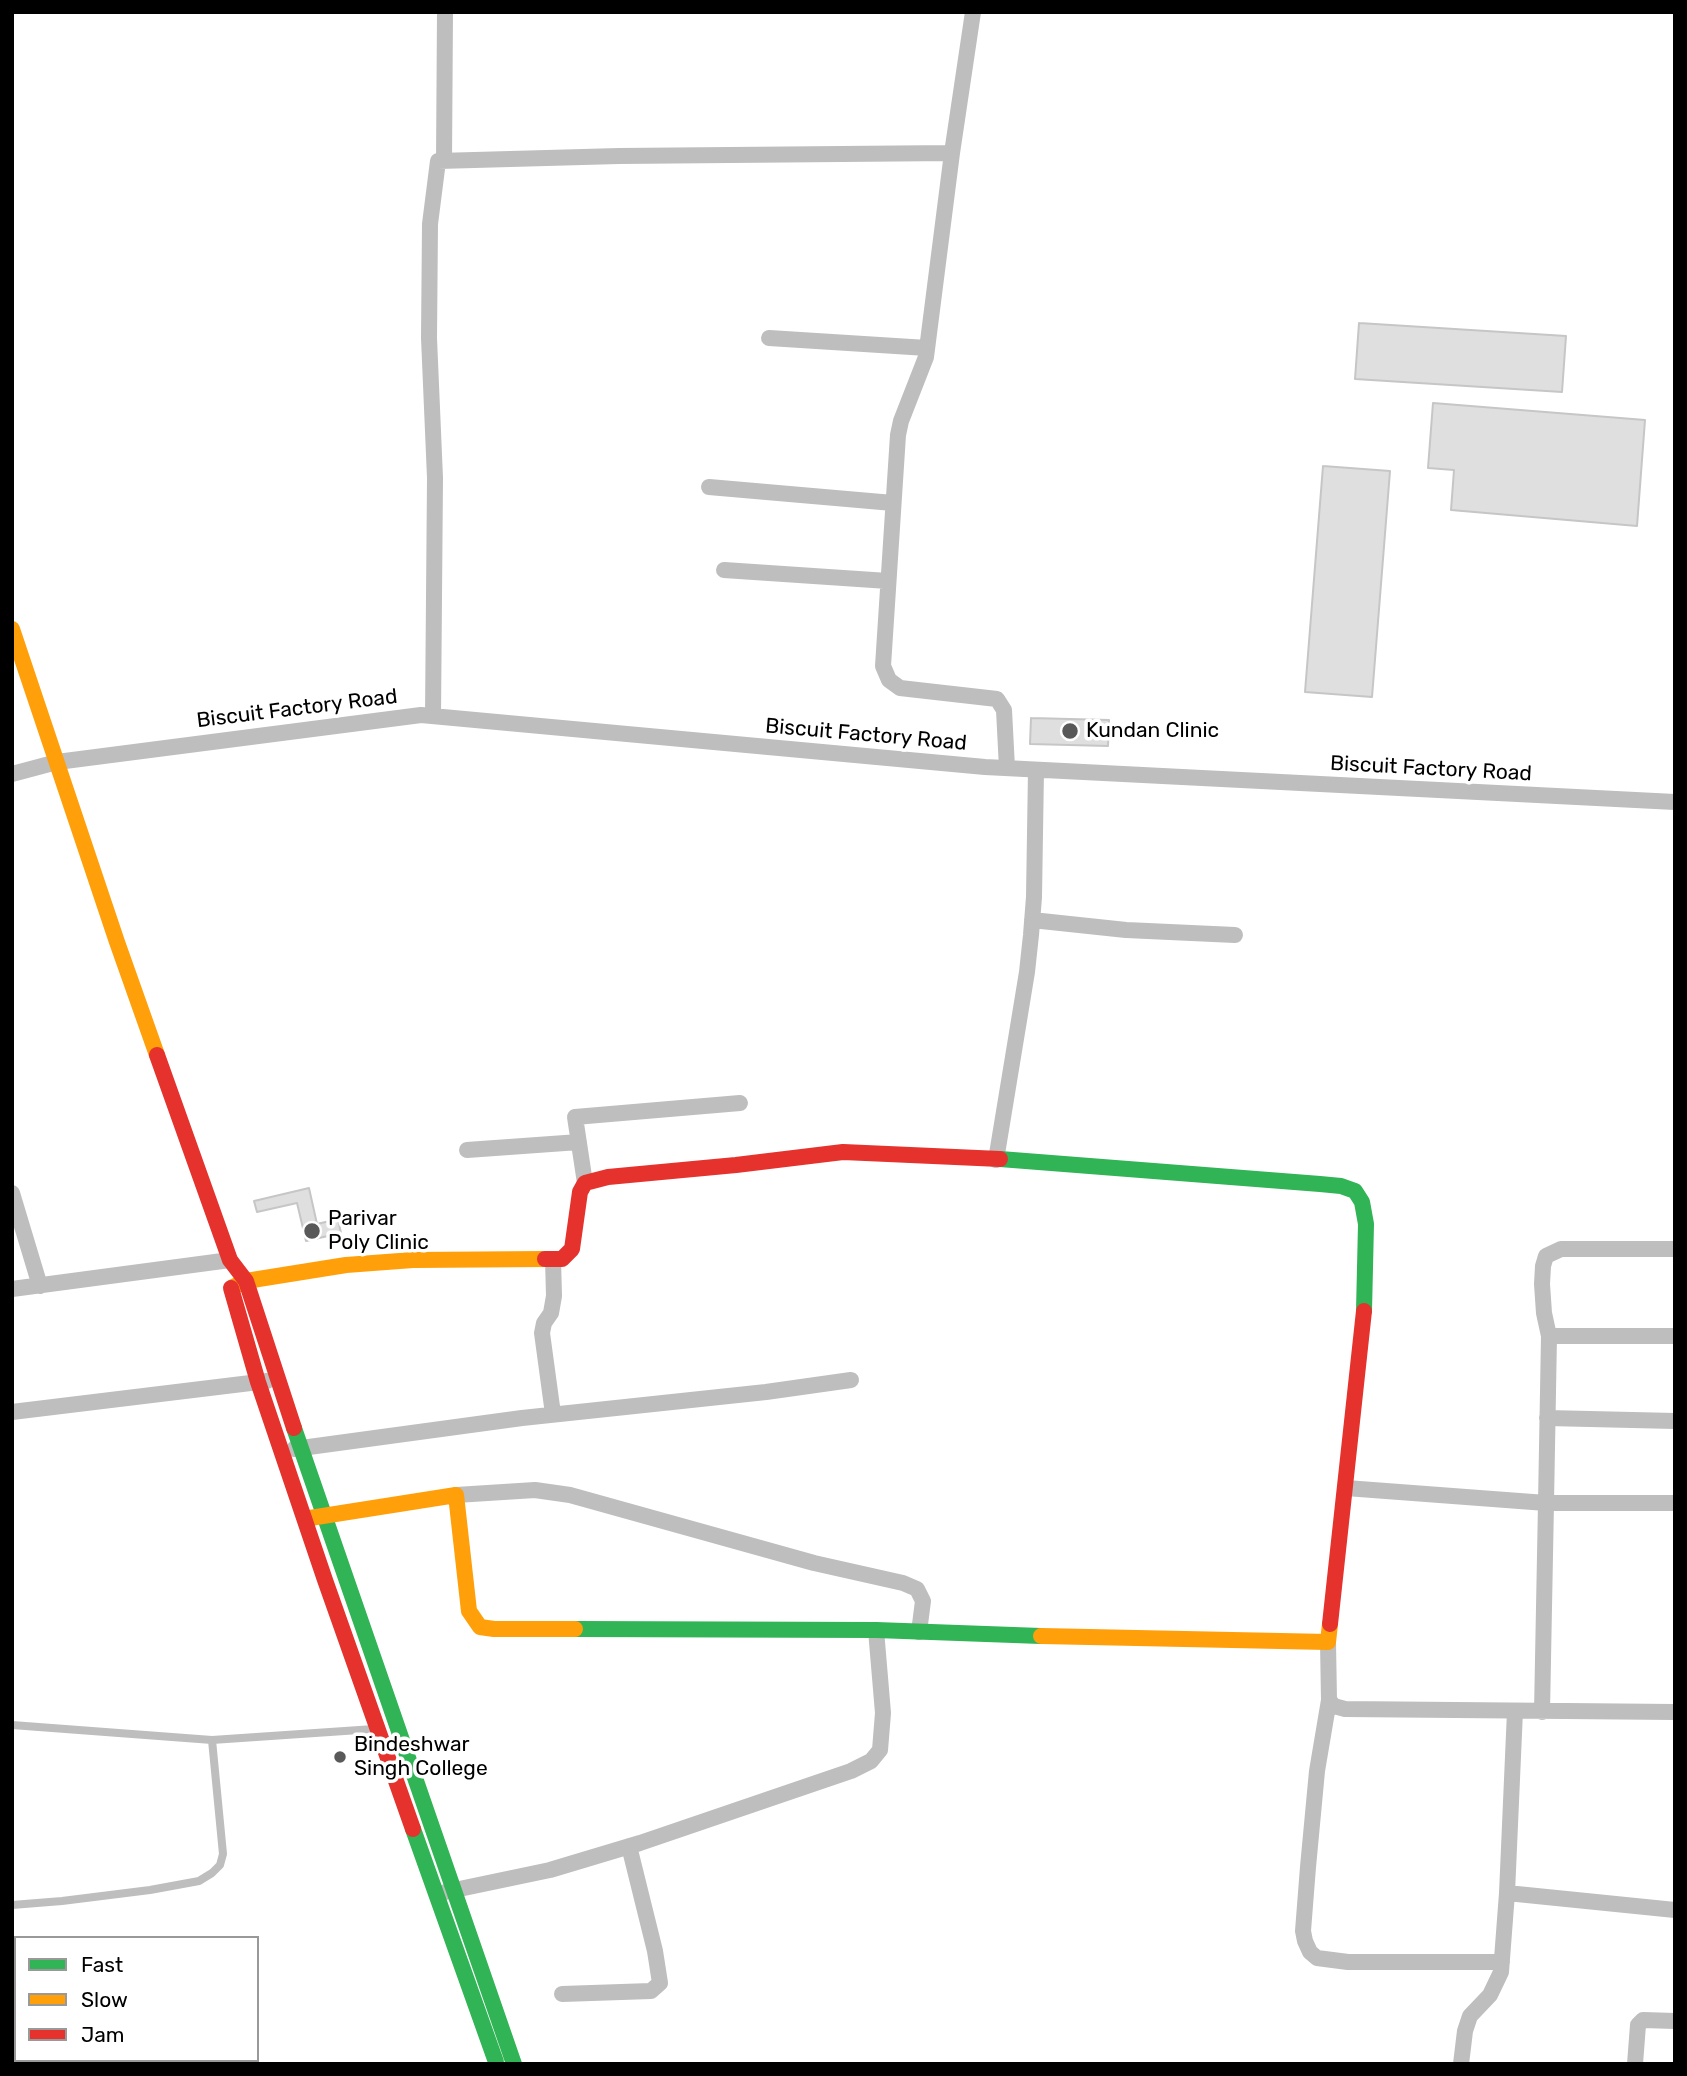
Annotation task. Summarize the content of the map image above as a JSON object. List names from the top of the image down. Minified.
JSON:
{"streets":{"street":["Biscuit Factory Road"]},"places":["Kundan Clinic","Parivar Poly Clinic","Bindeshwar Singh College"],"legend":["Fast","Slow","Jam"]}
